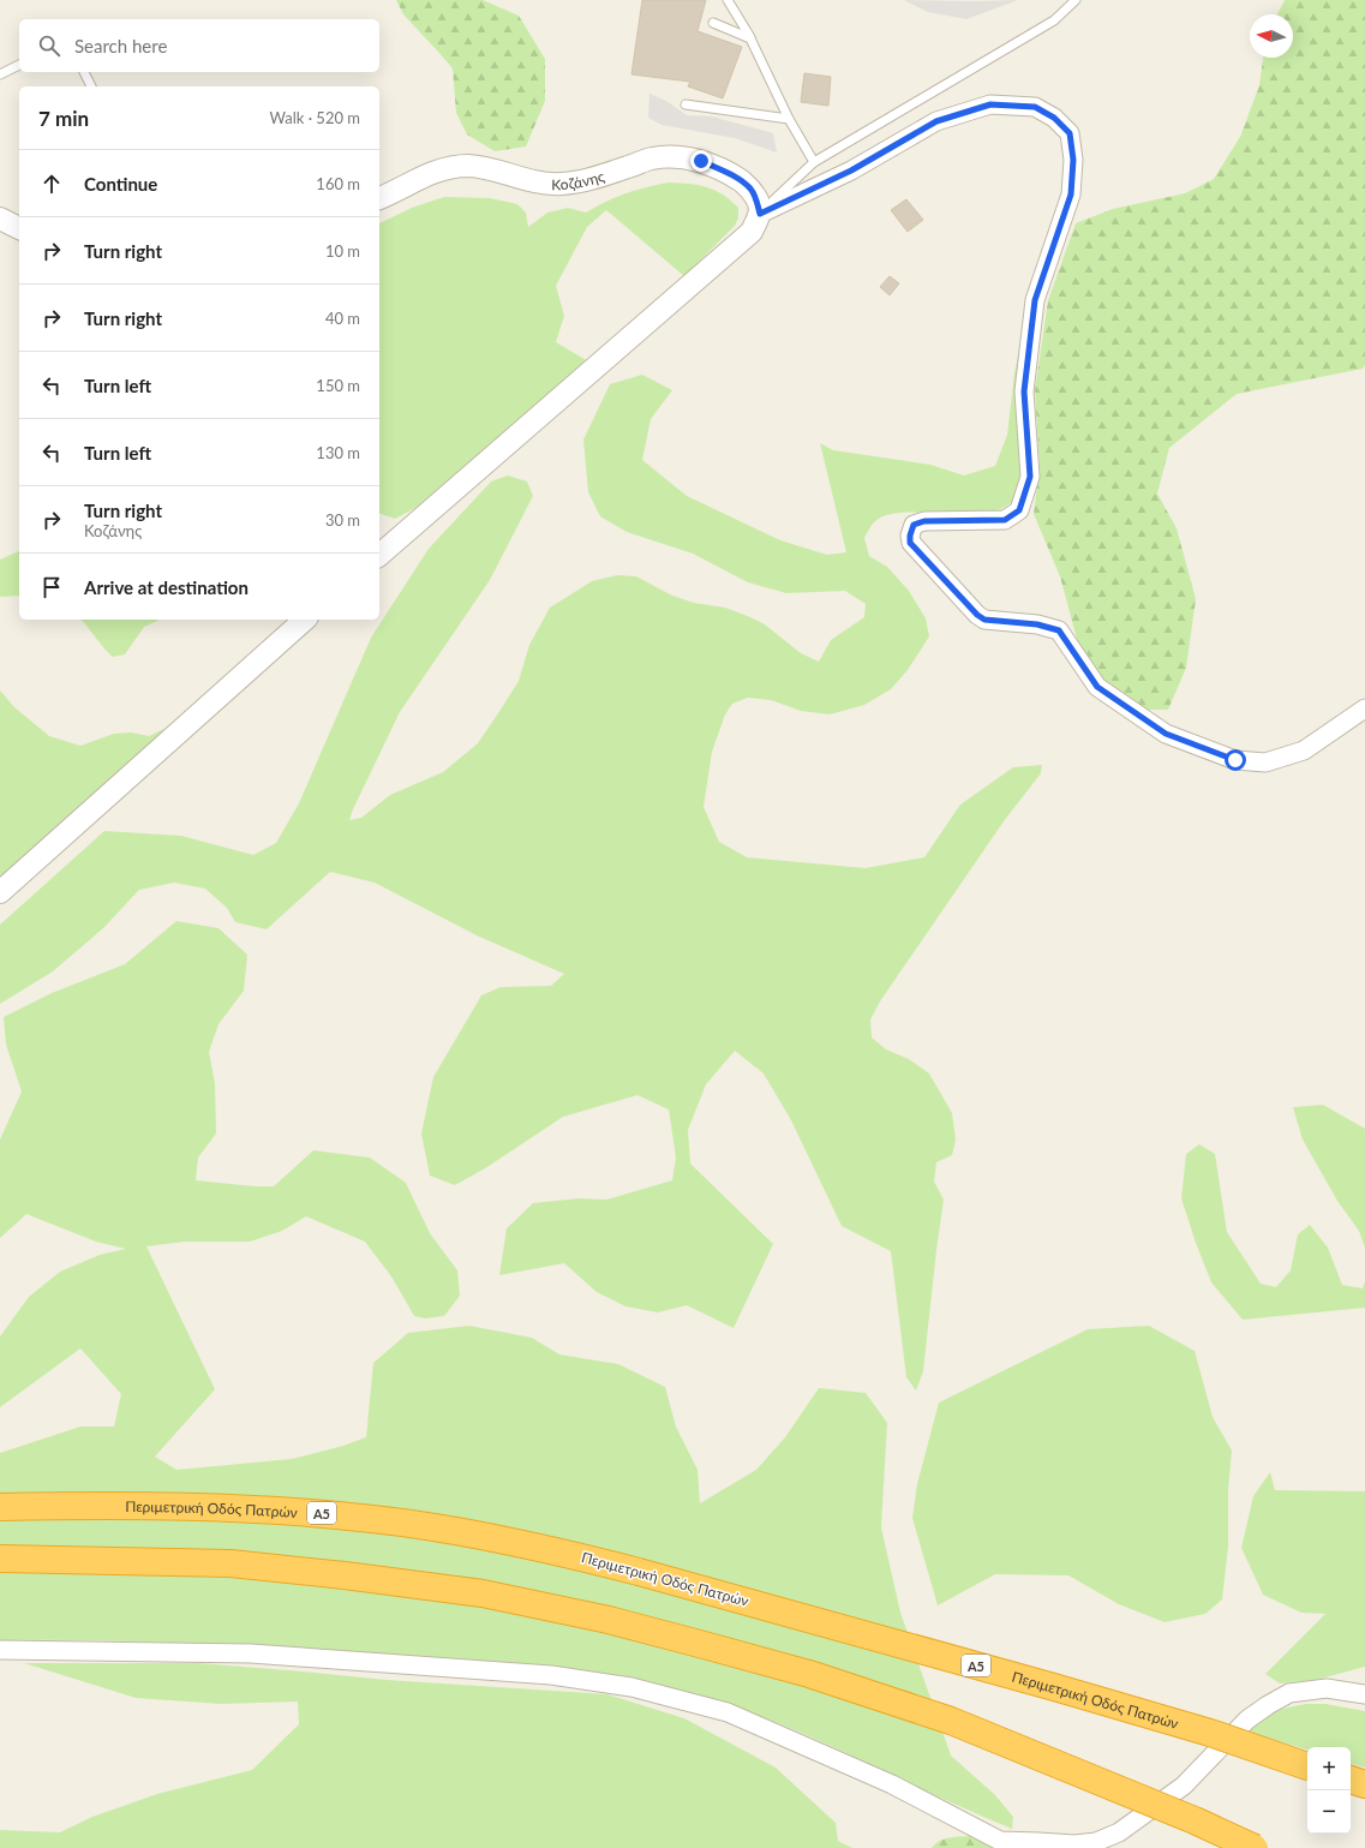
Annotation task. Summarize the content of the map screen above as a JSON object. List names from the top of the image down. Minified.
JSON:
{"streets":{"highway":["Περιμετρική Οδός Πατρών","Α5"],"street":["Κοζάνης"]},"north":"left","page":{"search":"Search here","heading":["7 min","Walk · 520 m"],"list":[["Continue","160 m"],["Turn right","10 m"],["Turn right","40 m"],["Turn left","150 m"],["Turn left","130 m"],["Turn right","Κοζάνης","30 m"],"Arrive at destination"],"map_buttons":["+","−"]}}
